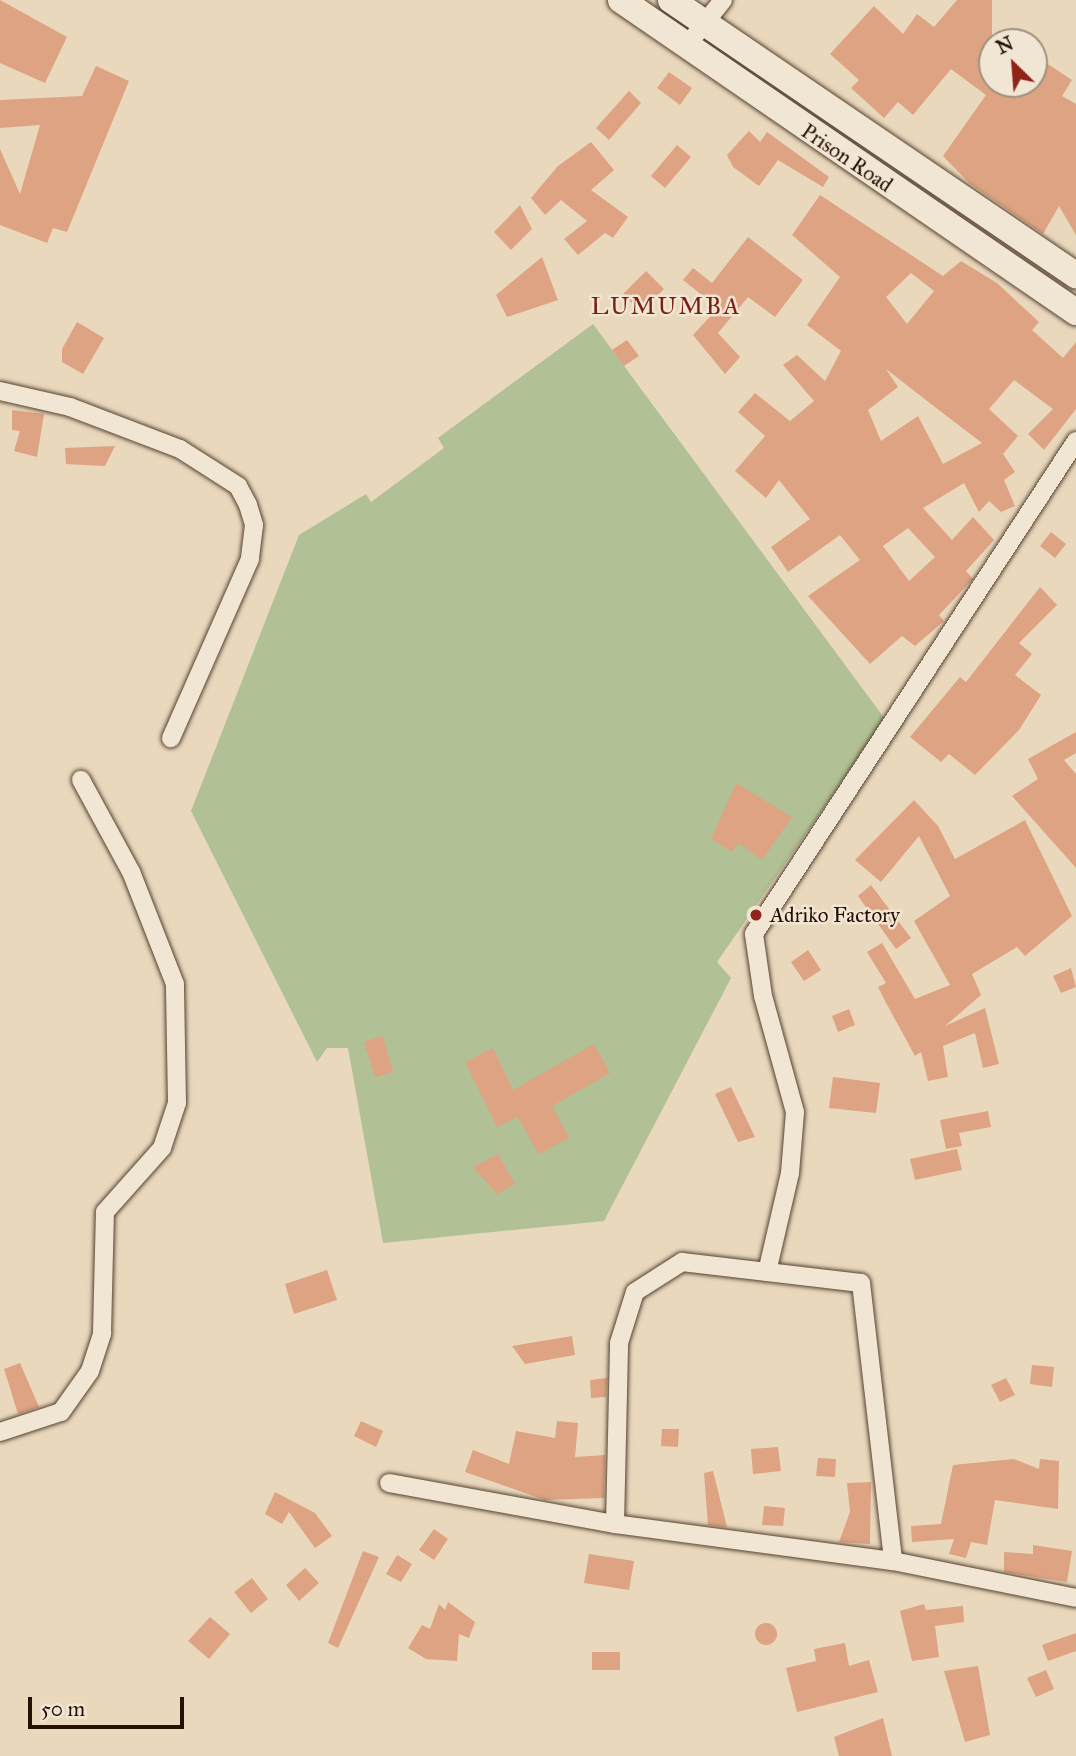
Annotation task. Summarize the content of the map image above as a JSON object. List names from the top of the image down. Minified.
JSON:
{"streets":{"street":["Prison Road"]},"districts":["LUMUMBA"],"places":["Adriko Factory"],"scale_bar":"50 m","north":"top left"}
